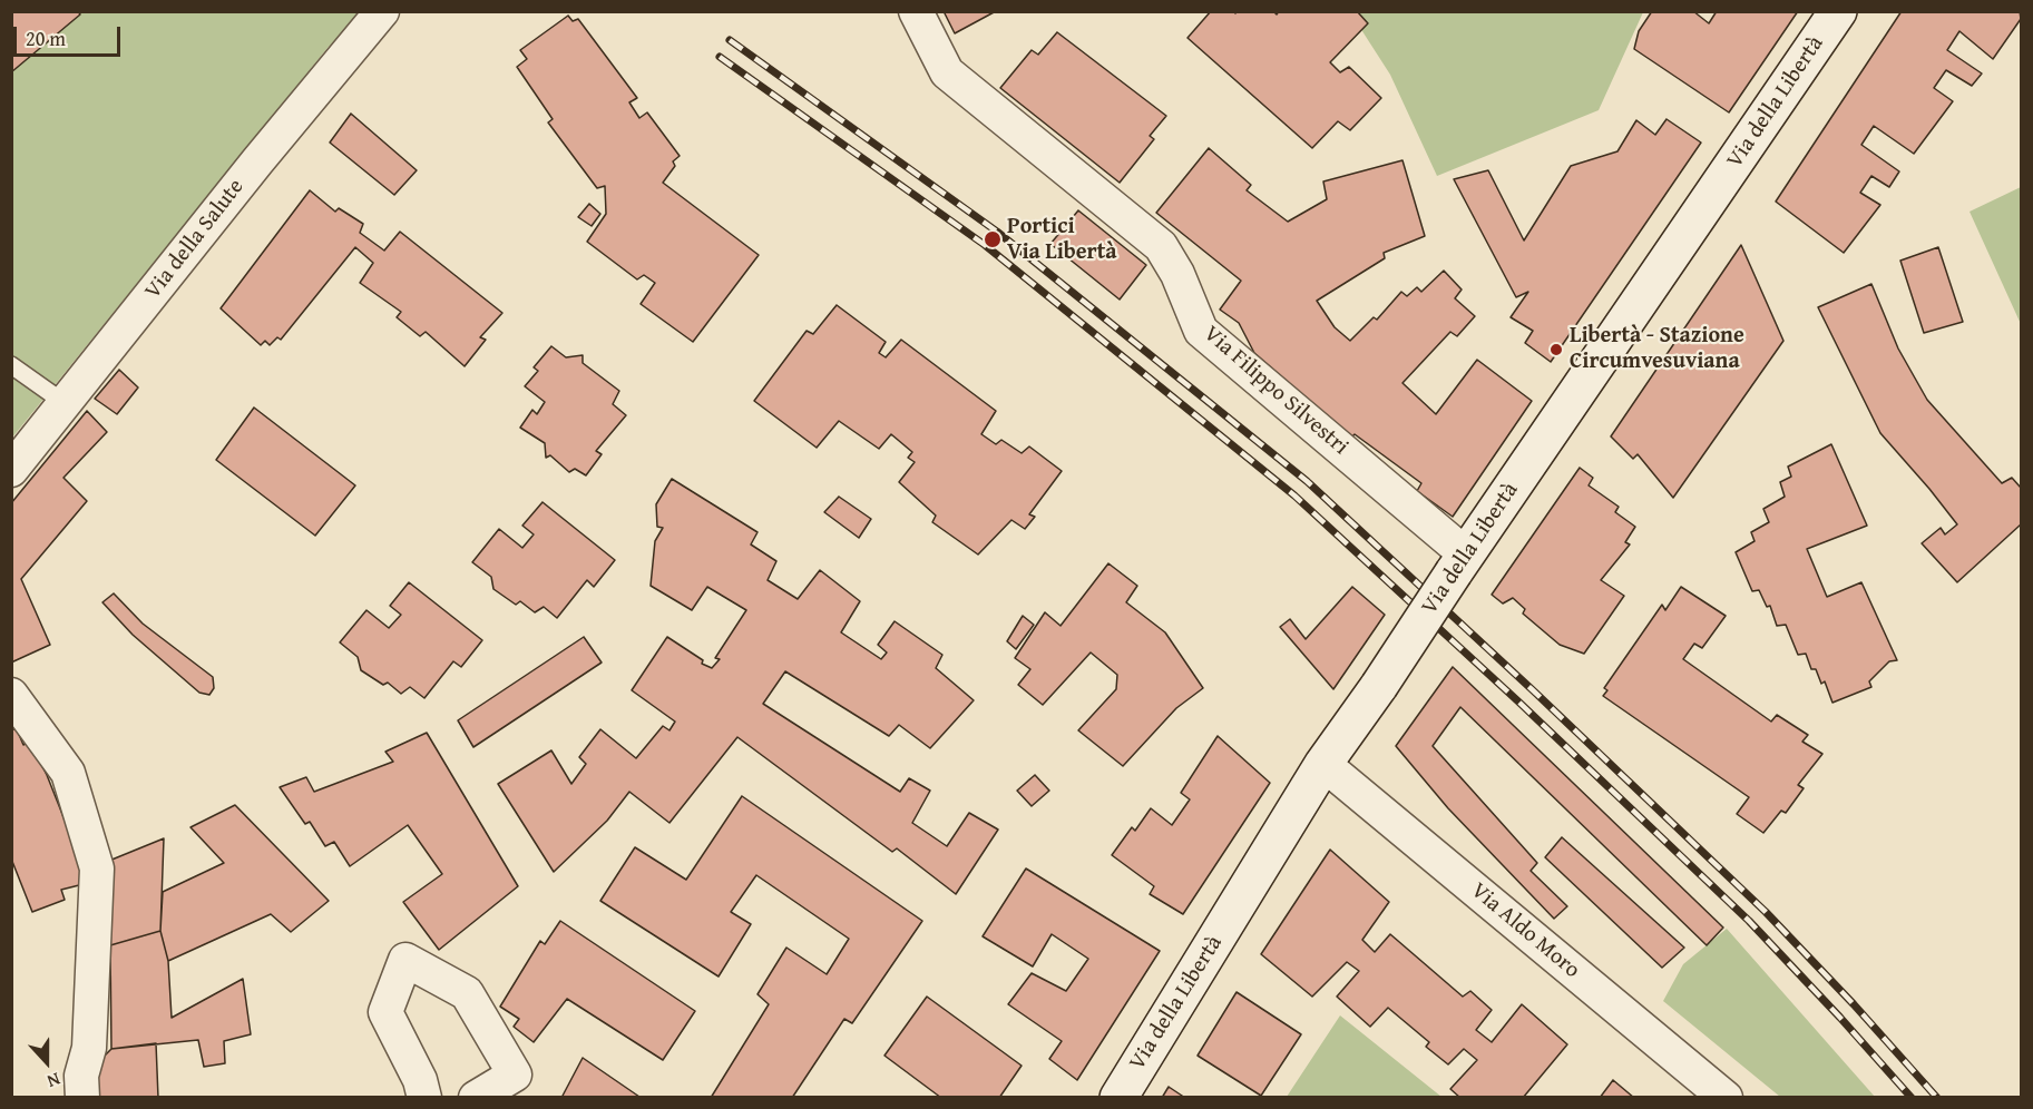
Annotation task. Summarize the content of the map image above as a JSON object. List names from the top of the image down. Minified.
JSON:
{"streets":{"street":["Via della Libertà","Via della Salute","Via Filippo Silvestri","Via Aldo Moro"]},"crossings":[["Via della Libertà","Via Filippo Silvestri"],["Via della Libertà","Via Aldo Moro"]],"places":["Portici Via Libertà","Libertà - Stazione Circumvesuviana"],"scale_bar":"20 m","north":"bottom"}
